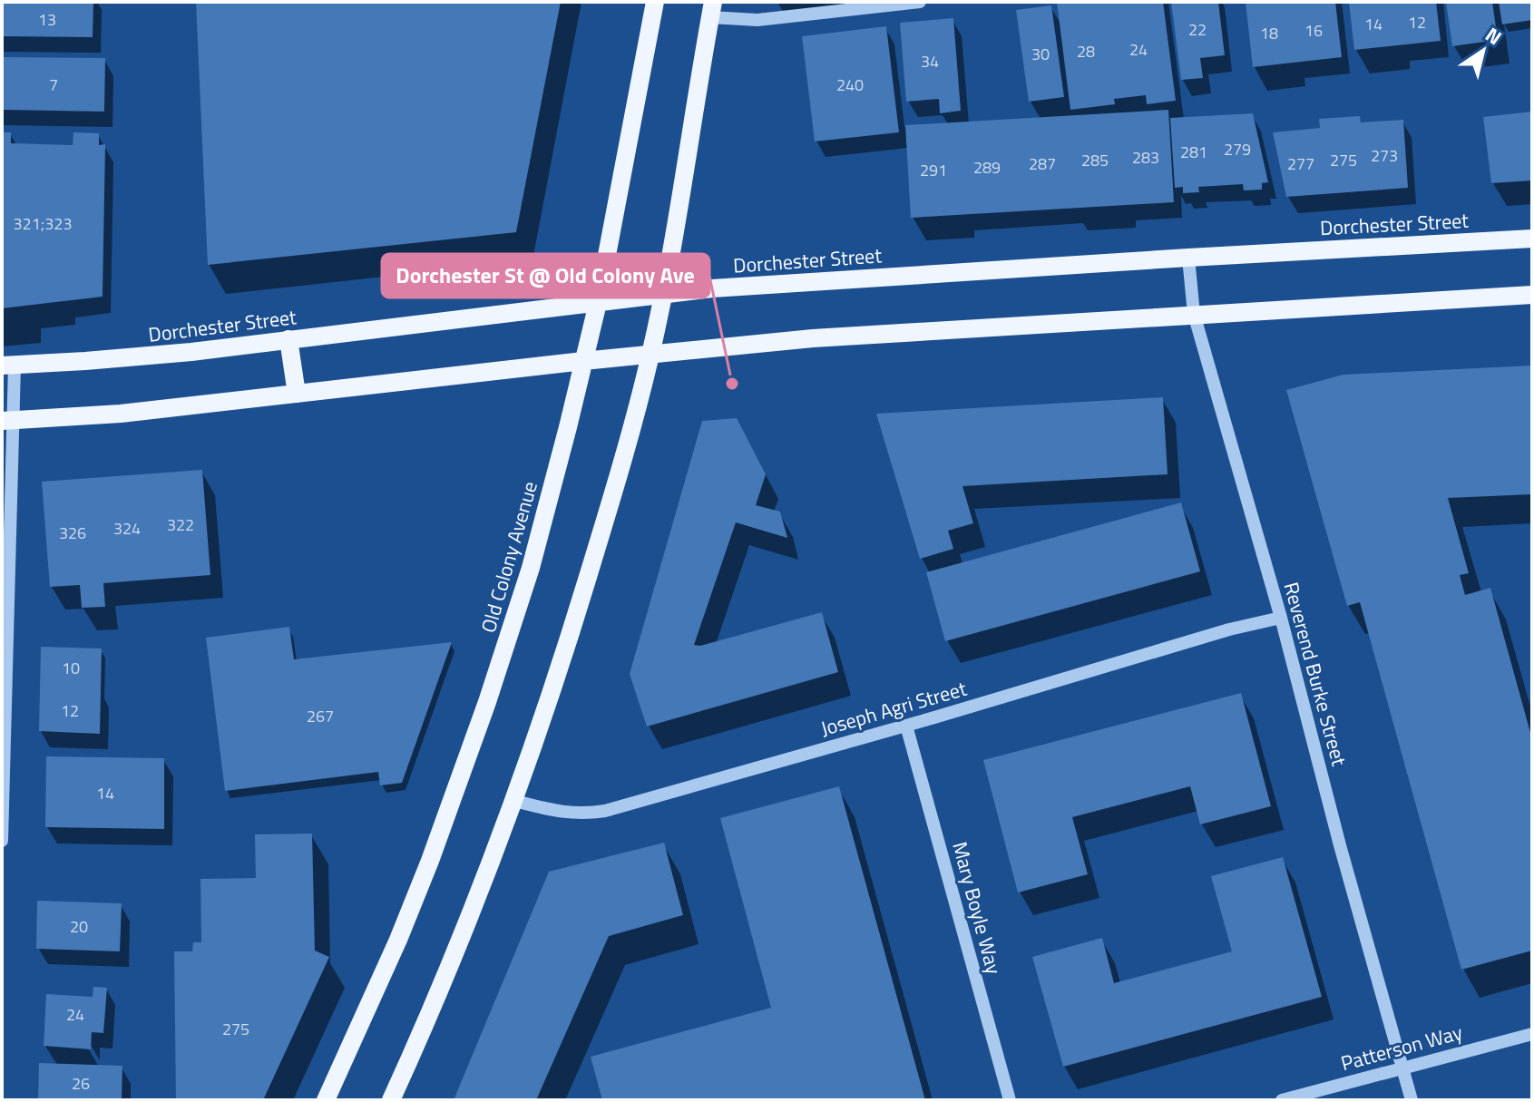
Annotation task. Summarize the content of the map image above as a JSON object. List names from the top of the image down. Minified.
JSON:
{"streets":{"main road":["Dorchester Street","Old Colony Avenue"],"street":["Reverend Burke Street","Joseph Agri Street","Mary Boyle Way","Patterson Way"]},"crossings":[["Dorchester Street","Old Colony Avenue"],["Dorchester Street","Reverend Burke Street"],["Reverend Burke Street","Joseph Agri Street"],["Reverend Burke Street","Patterson Way"],["Joseph Agri Street","Mary Boyle Way"]],"places":["Dorchester St @ Old Colony Ave"],"house_numbers":["13","12","14","22","16","18","24","28","30","34","7","240","279","281","273","283","285","275","287","277","289","291","321;323","322","324","326","10","12","267","14","20","24","275","26"],"north":"top right"}
